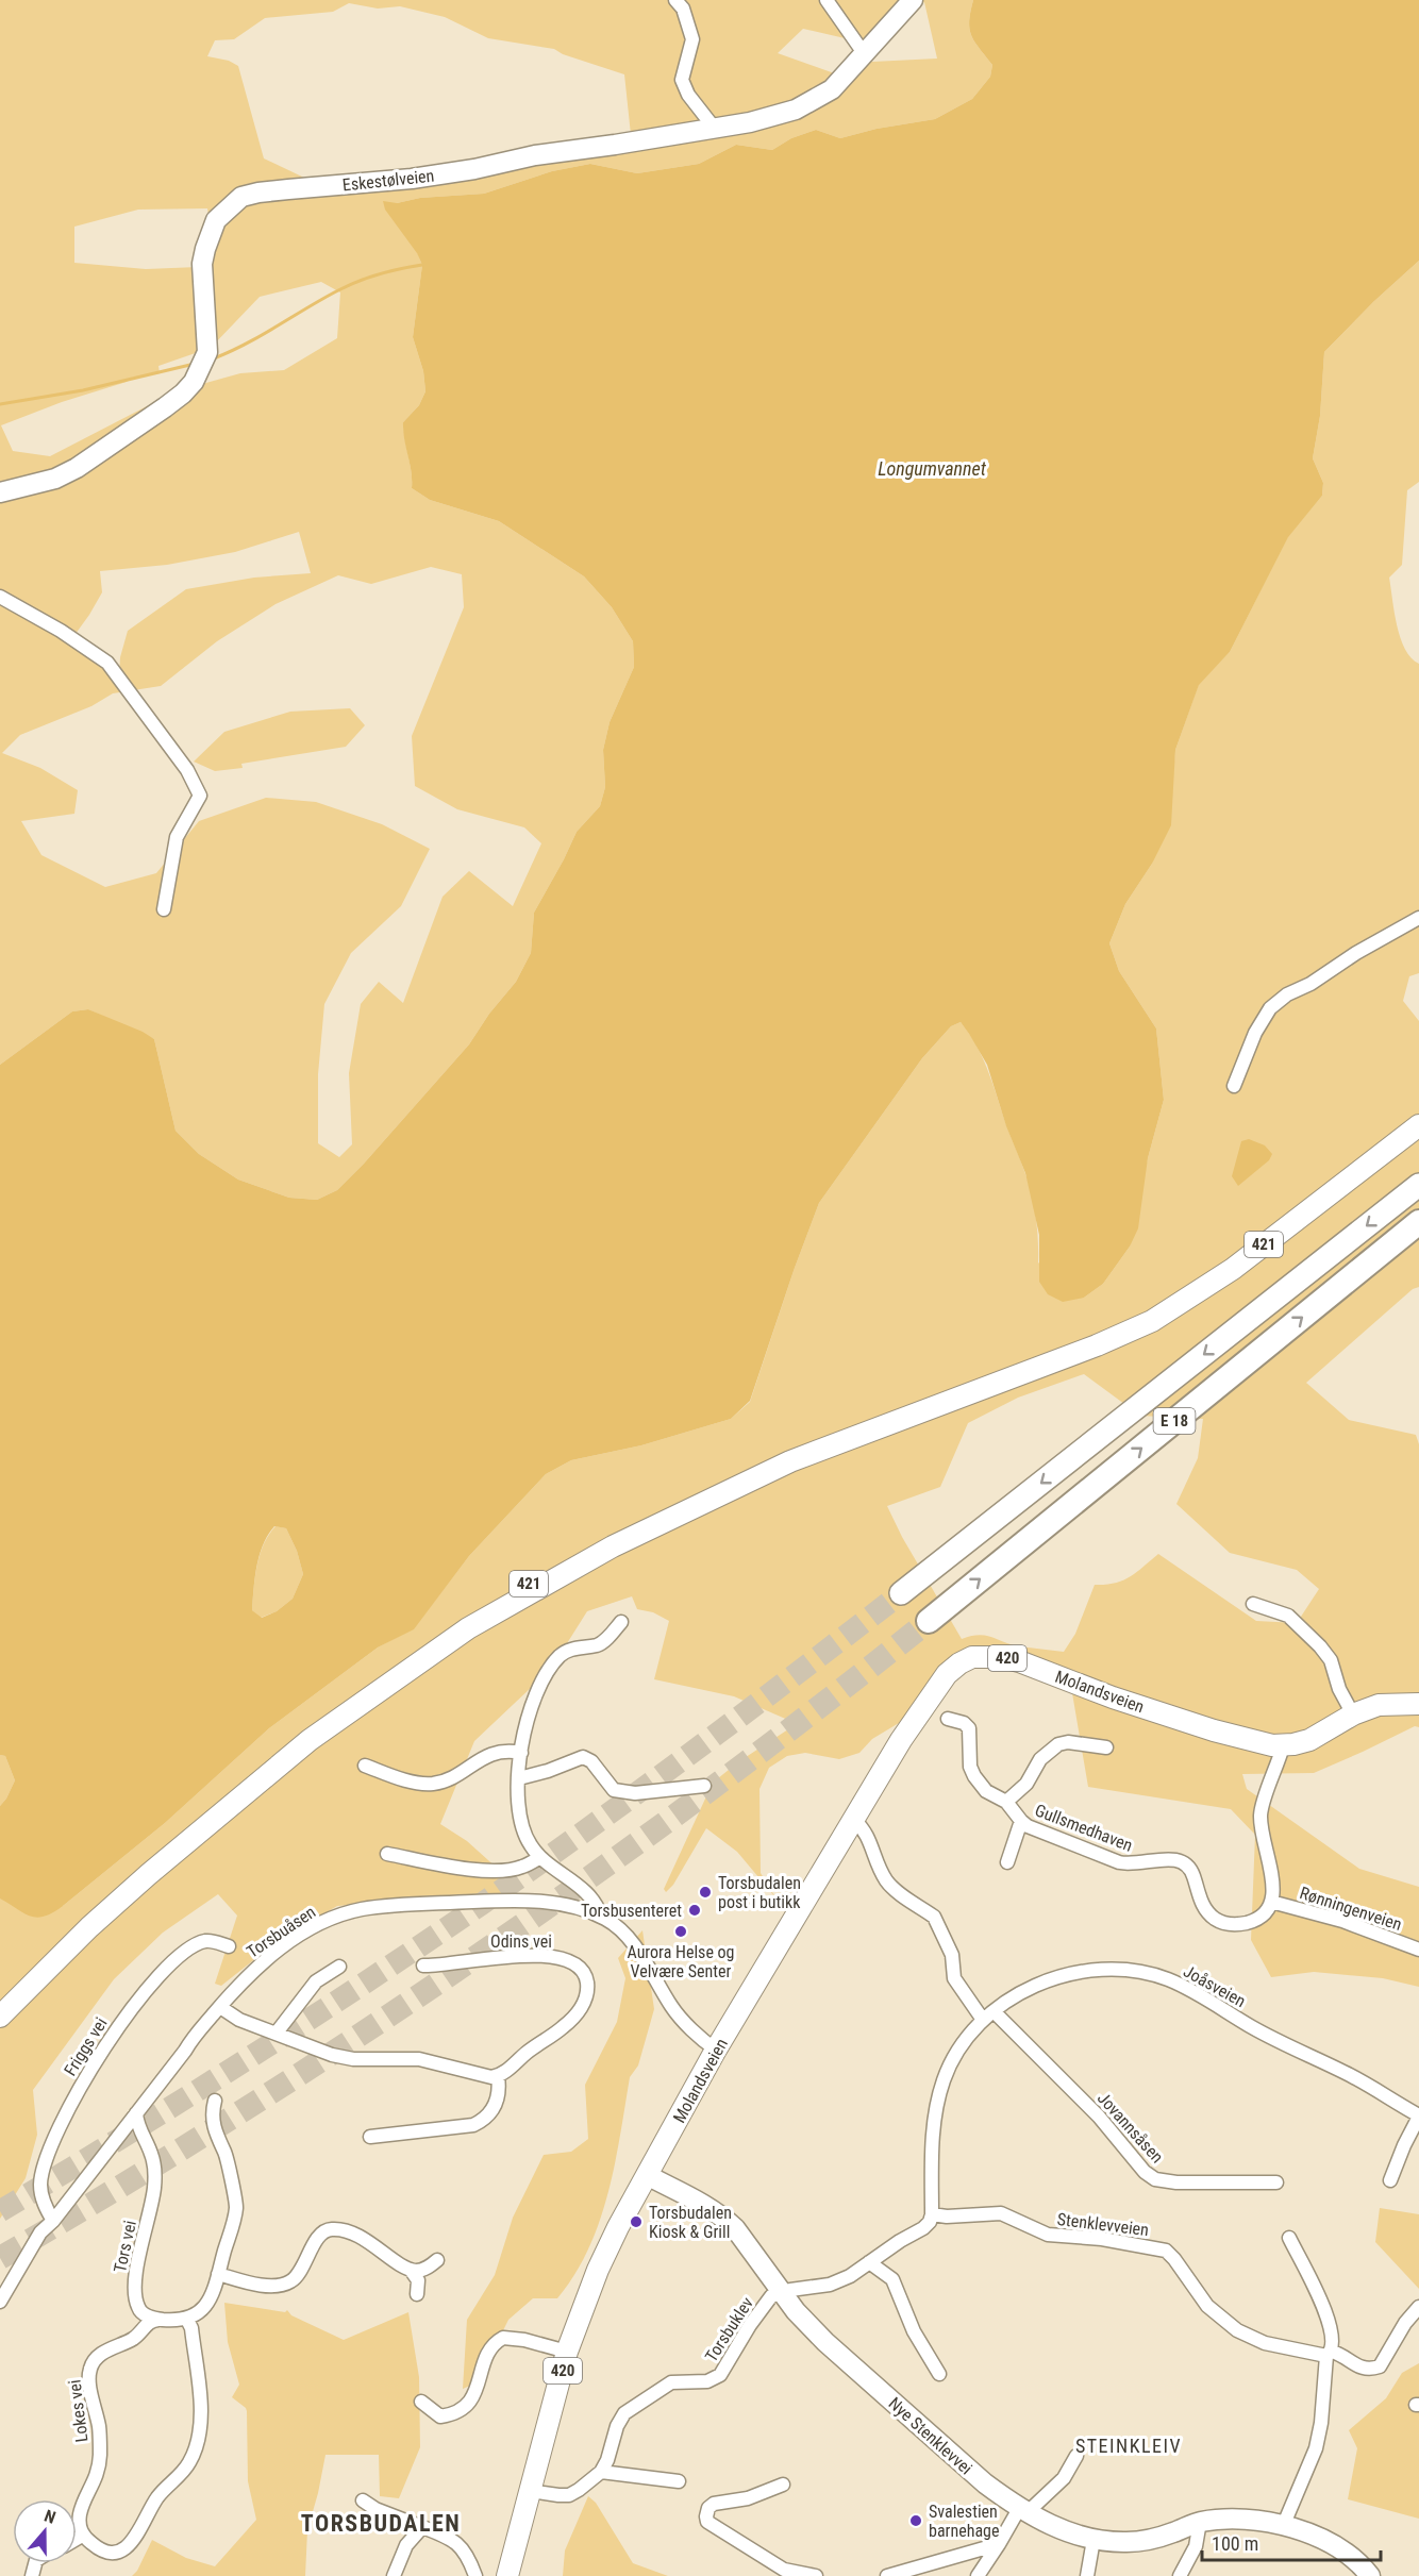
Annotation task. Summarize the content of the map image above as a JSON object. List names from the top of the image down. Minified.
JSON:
{"streets":{"highway":["E 18"],"main road":["Eskestølveien","421","420","Molandsveien","Nye Stenklevvei"],"street":["Gullsmedhaven","Rønningenveien","Torsbuåsen","Odins vei","Joåsveien","Friggs vei","Jovannsåsen","Stenklevveien","Tors vei","Torsbuklev","Lokes vei"]},"crossings":[["Molandsveien","Torsbuåsen"],["Molandsveien","Nye Stenklevvei"],["Gullsmedhaven","Rønningenveien"],["Torsbuåsen","Friggs vei"],["Torsbuåsen","Tors vei"],["Joåsveien","Jovannsåsen"],["Joåsveien","Stenklevveien"],["Tors vei","Lokes vei"],["Torsbuklev","Nye Stenklevvei"]],"districts":["STEINKLEIV","TORSBUDALEN"],"water":["Longumvannet"],"places":["Torsbudalen post i butikk","Torsbusenteret","Aurora Helse og Velvære Senter","Torsbudalen Kiosk & Grill","Svalestien barnehage"],"scale_bar":"100 m","north":"top"}
